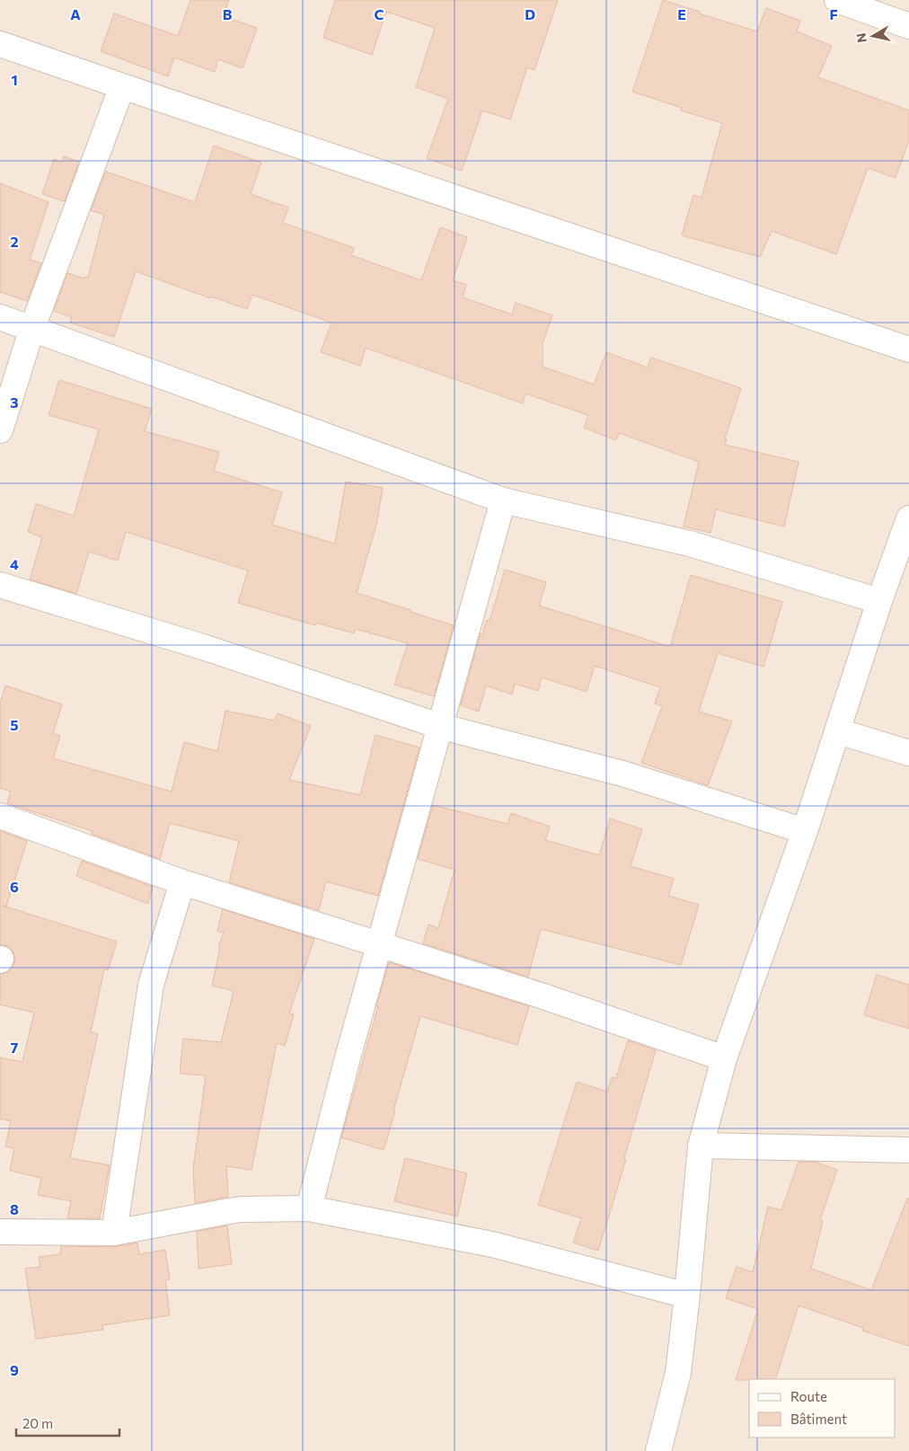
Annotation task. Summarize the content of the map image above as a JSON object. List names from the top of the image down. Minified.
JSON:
{"legend":["Route","Bâtiment"],"scale_bar":"20 m","north":"left","grid":{"columns":["A","B","C","D","E","F"],"rows":["1","2","3","4","5","6","7","8","9"]}}
